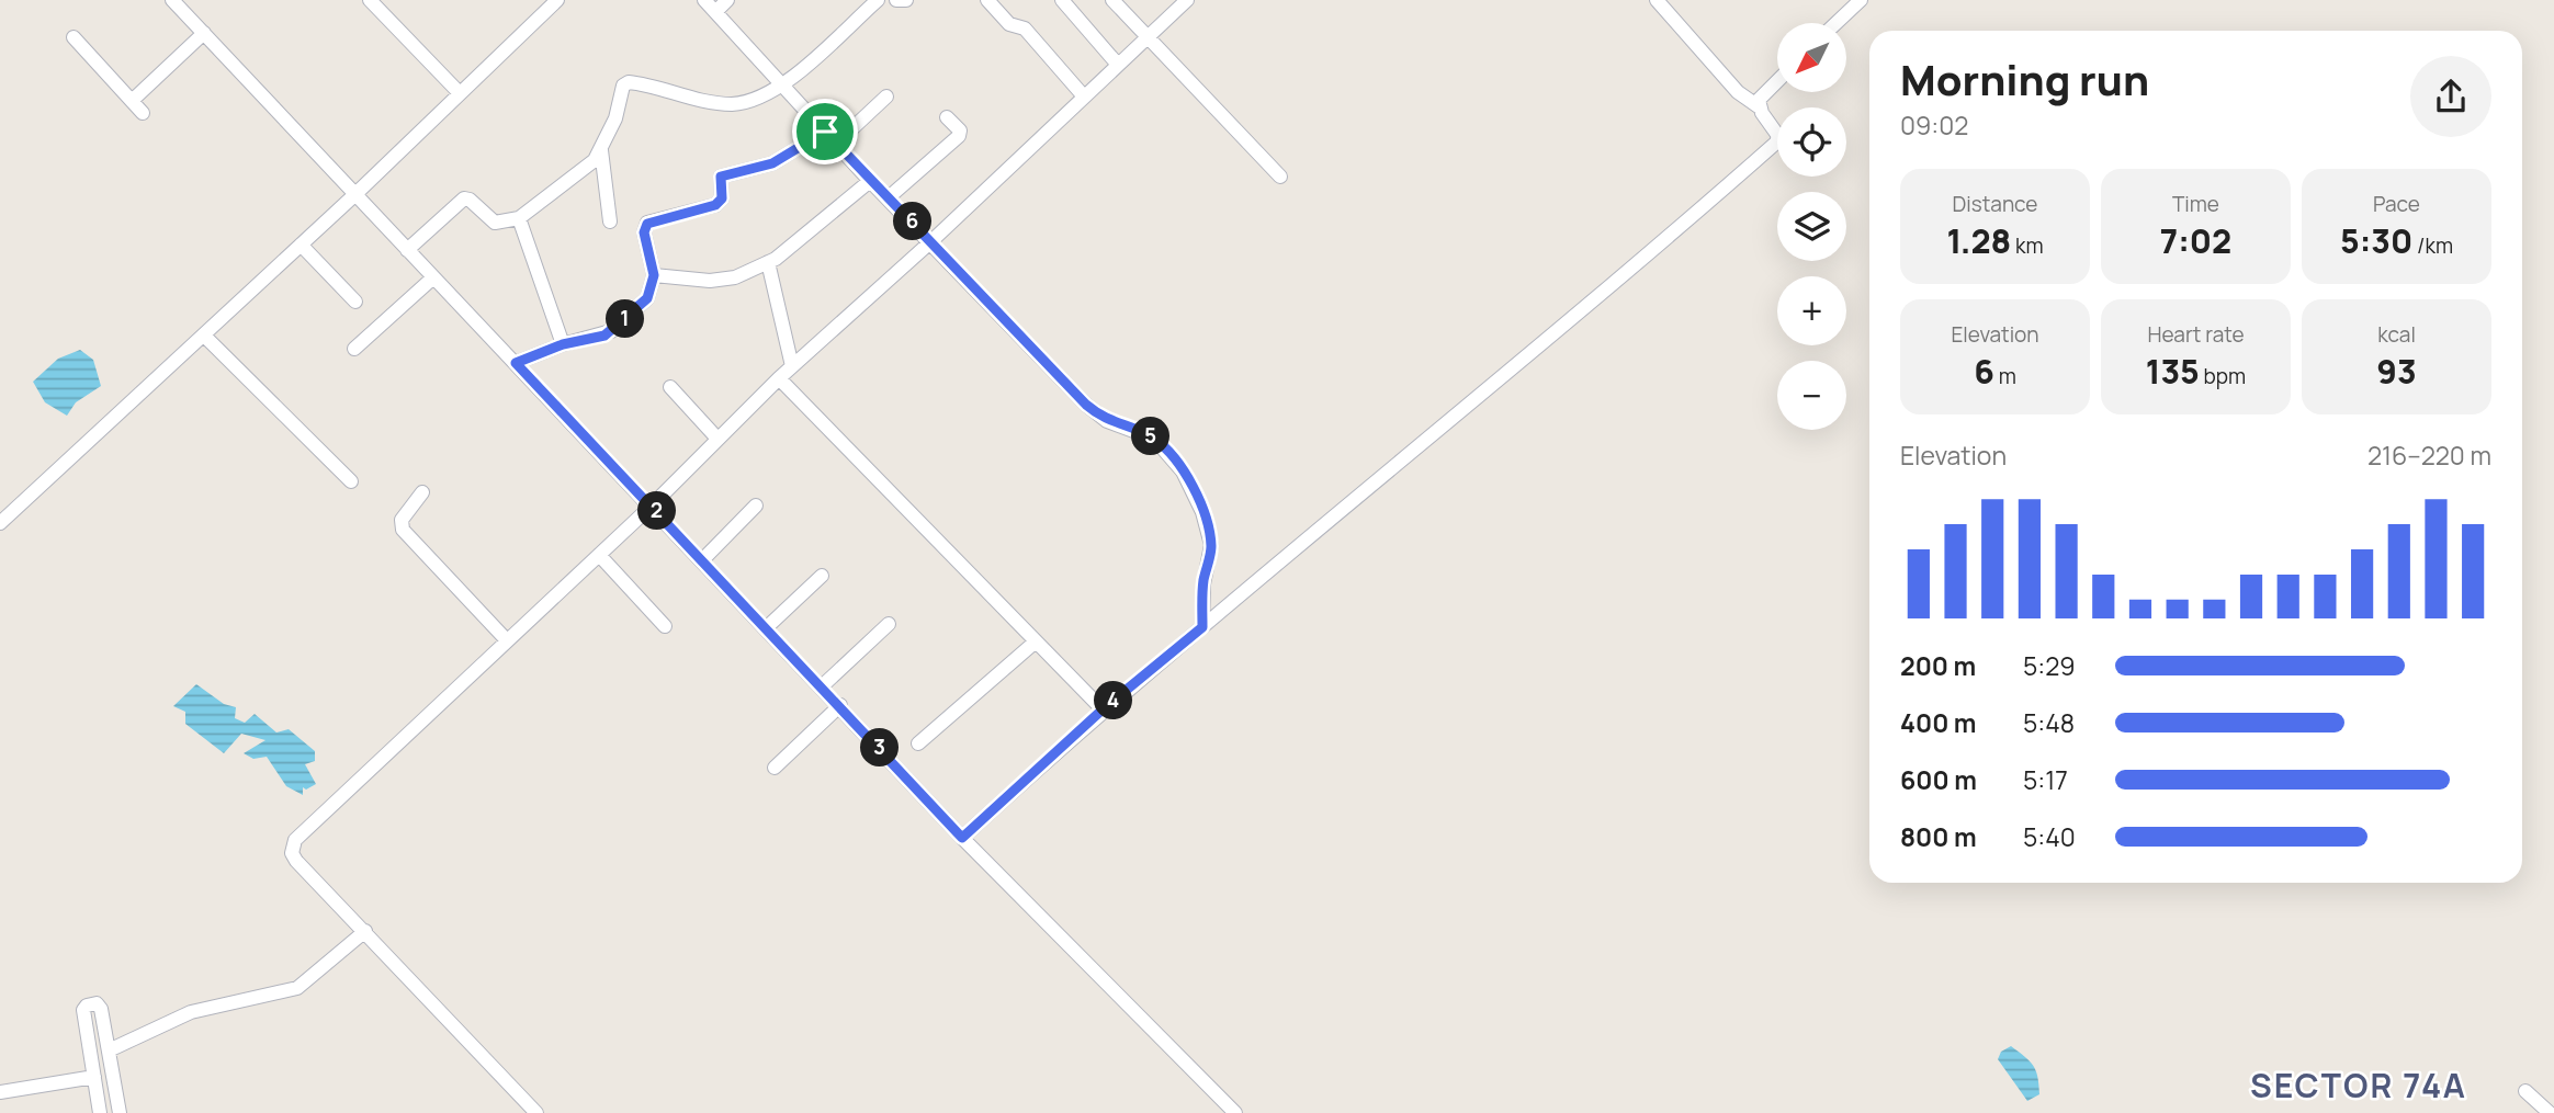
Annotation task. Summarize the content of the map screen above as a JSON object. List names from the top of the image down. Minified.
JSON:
{"districts":["SECTOR 74A"],"north":"bottom left","page":{"map_buttons":["+","−"],"heading":["Morning run","09:02"],"stats":[["Distance","1.28 km"],["Time","7:02"],["Pace","5:30 /km"],["Elevation","6 m"],["Heart rate","135 bpm"],["kcal","93"]],"pins":["6","1","5","2","4","3"],"chart":["Elevation","216–220 m"],"list":[{"name":"200 m","note":"5:29"},{"name":"400 m","note":"5:48"},{"name":"600 m","note":"5:17"},{"name":"800 m","note":"5:40"}]}}
